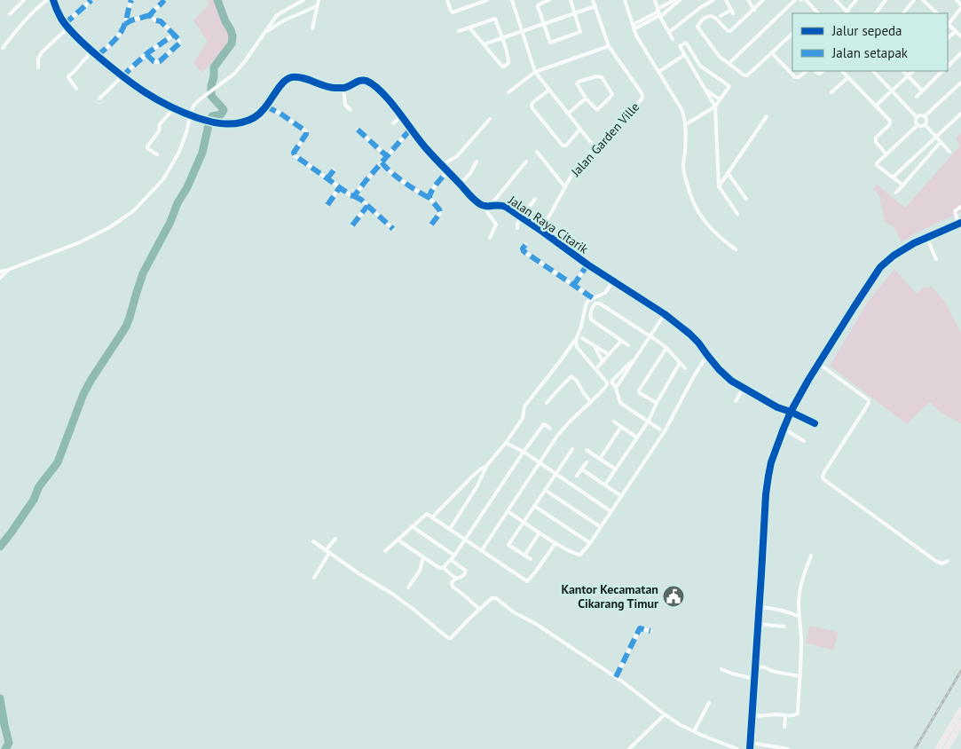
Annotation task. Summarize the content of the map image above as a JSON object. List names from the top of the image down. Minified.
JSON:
{"streets":{"street":["Jalan Garden Ville","Jalan Raya Citarik"]},"crossings":[["Jalan Garden Ville","Jalan Raya Citarik"]],"places":{"public building":["Kantor Kecamatan Cikarang Timur"]},"legend":["Jalur sepeda","Jalan setapak"]}
